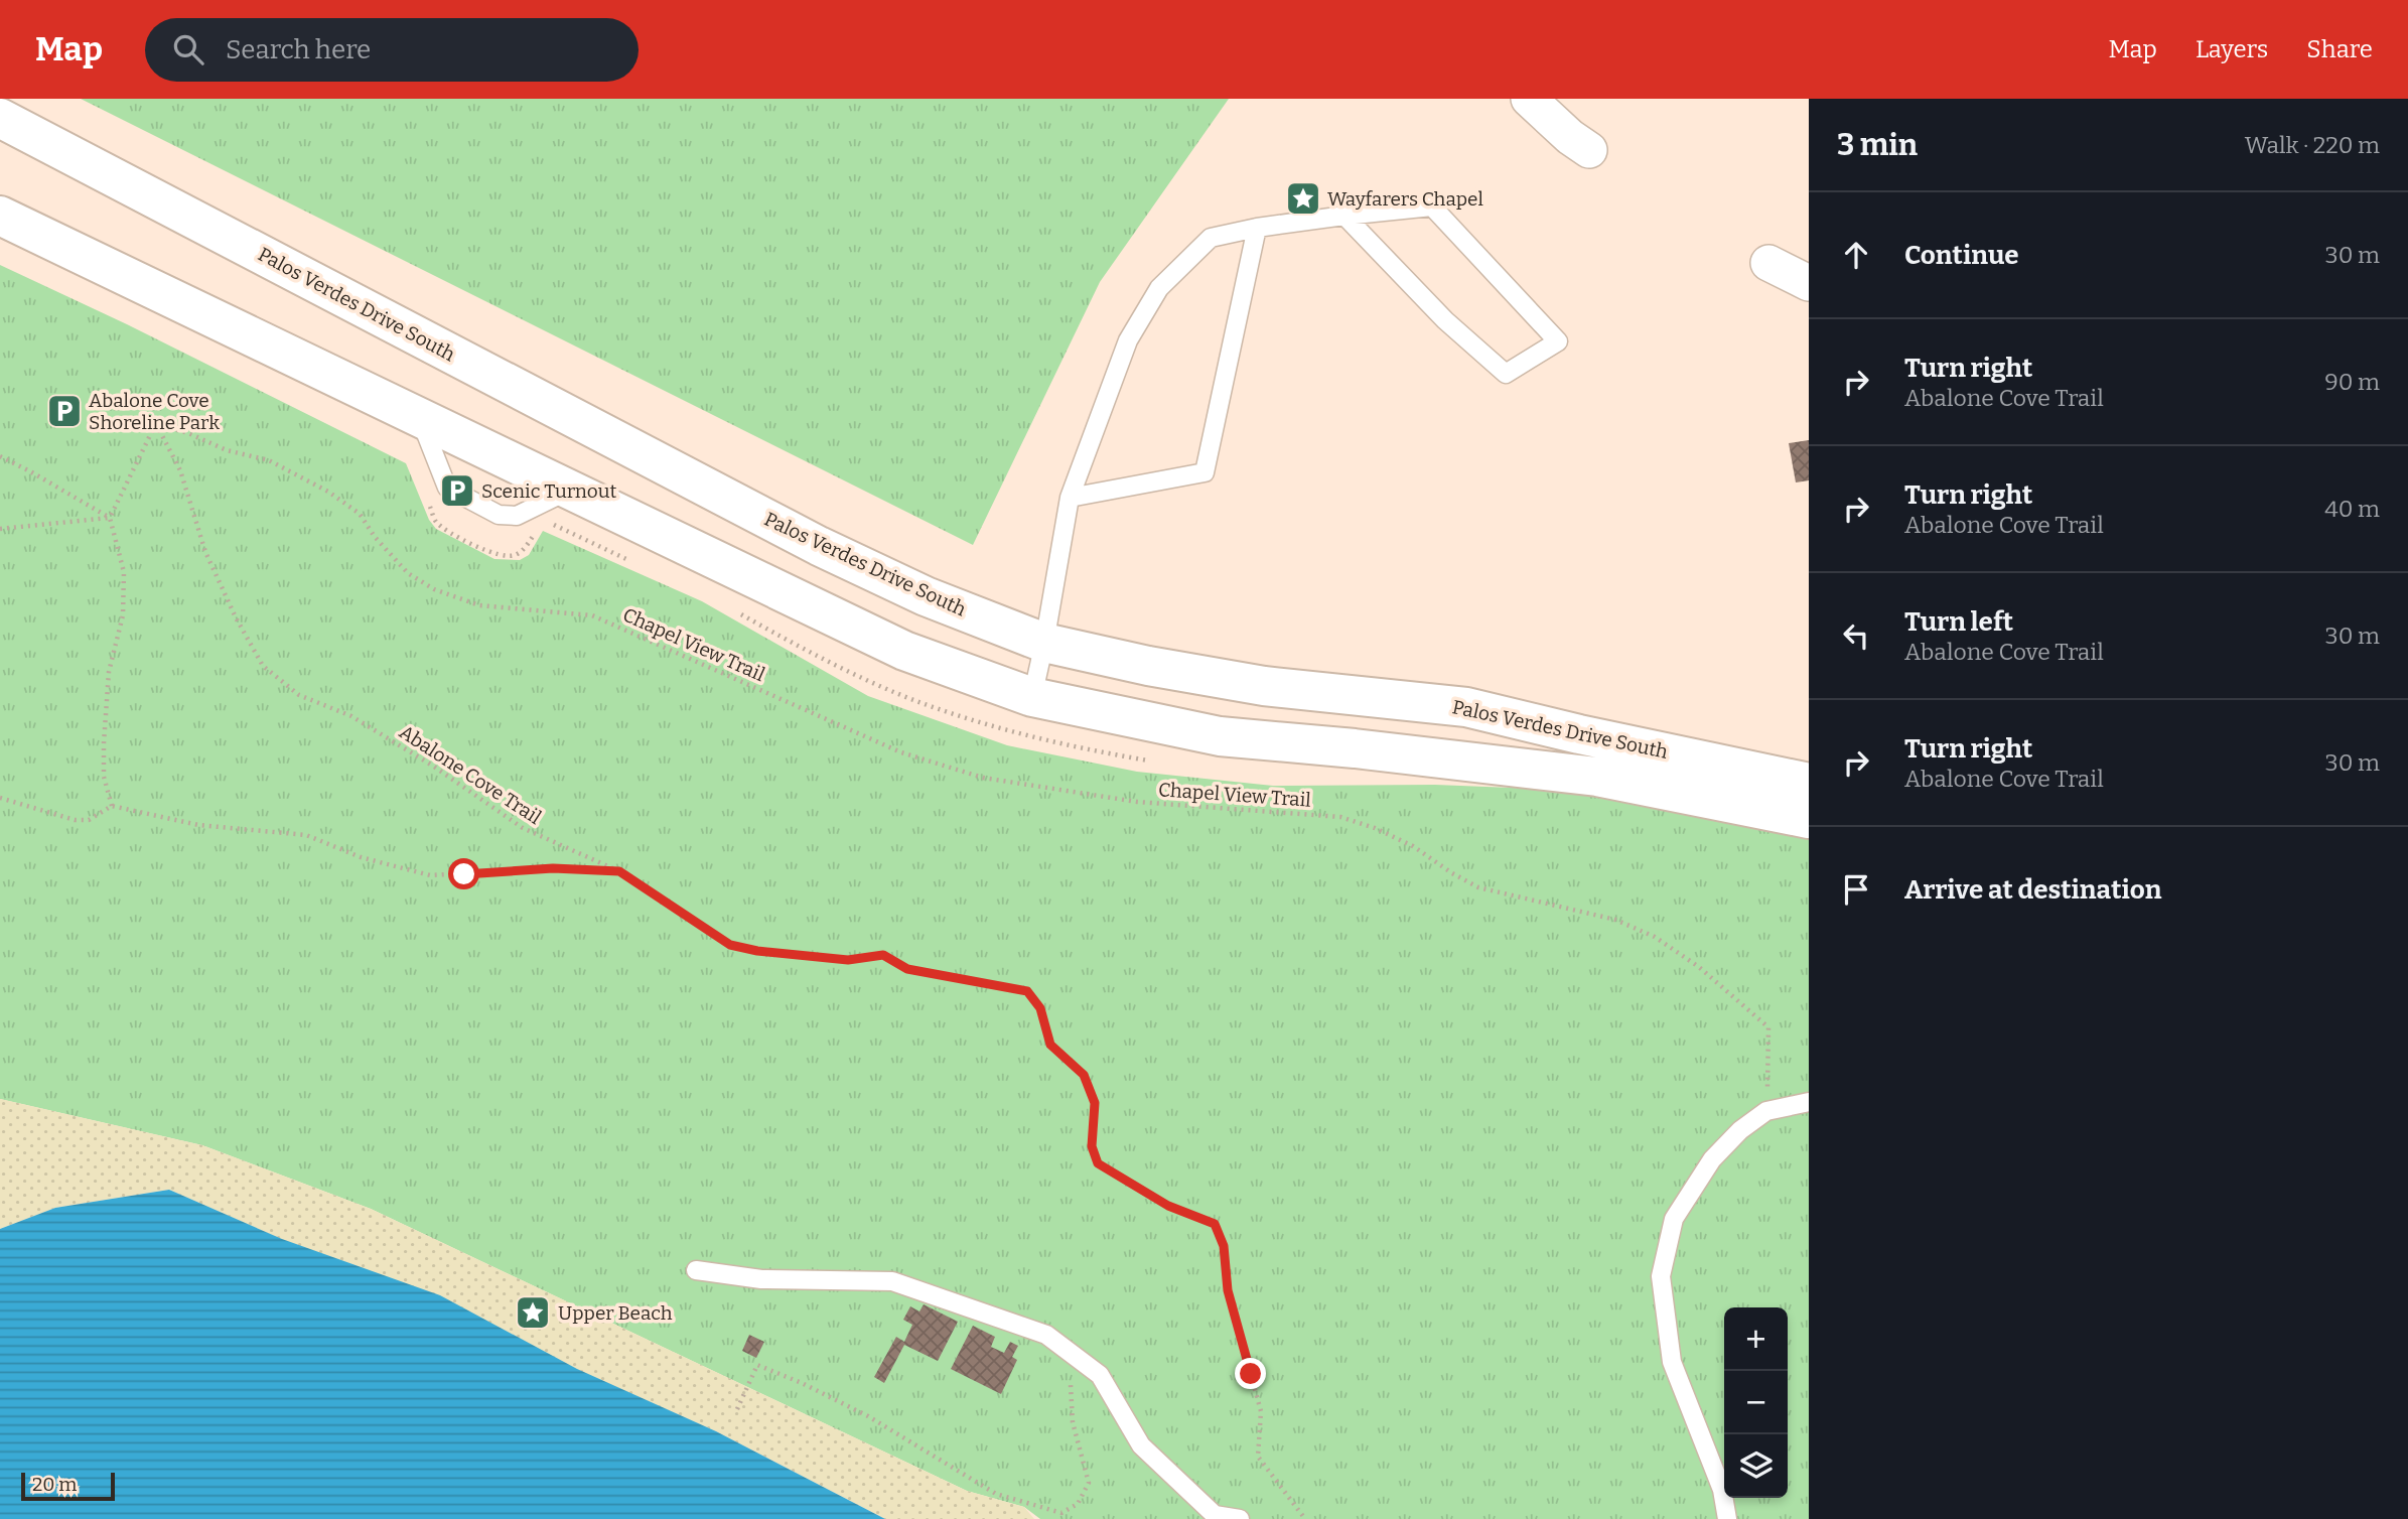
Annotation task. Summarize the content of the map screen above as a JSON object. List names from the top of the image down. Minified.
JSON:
{"streets":{"main road":["Palos Verdes Drive South"],"path":["Chapel View Trail","Abalone Cove Trail"]},"crossings":[["Chapel View Trail","Abalone Cove Trail"]],"places":{"place":["Wayfarers Chapel","Upper Beach"],"parking":["Abalone Cove Shoreline Park","Scenic Turnout"]},"scale_bar":"20 m","page":{"header":"Map","search":"Search here","nav":["Map","Layers","Share"],"heading":["3 min","Walk · 220 m"],"list":[["Continue","30 m"],["Turn right","Abalone Cove Trail","90 m"],["Turn right","Abalone Cove Trail","40 m"],["Turn left","Abalone Cove Trail","30 m"],["Turn right","Abalone Cove Trail","30 m"],"Arrive at destination"],"map_buttons":["+","−"],"scale":"20 m"}}
